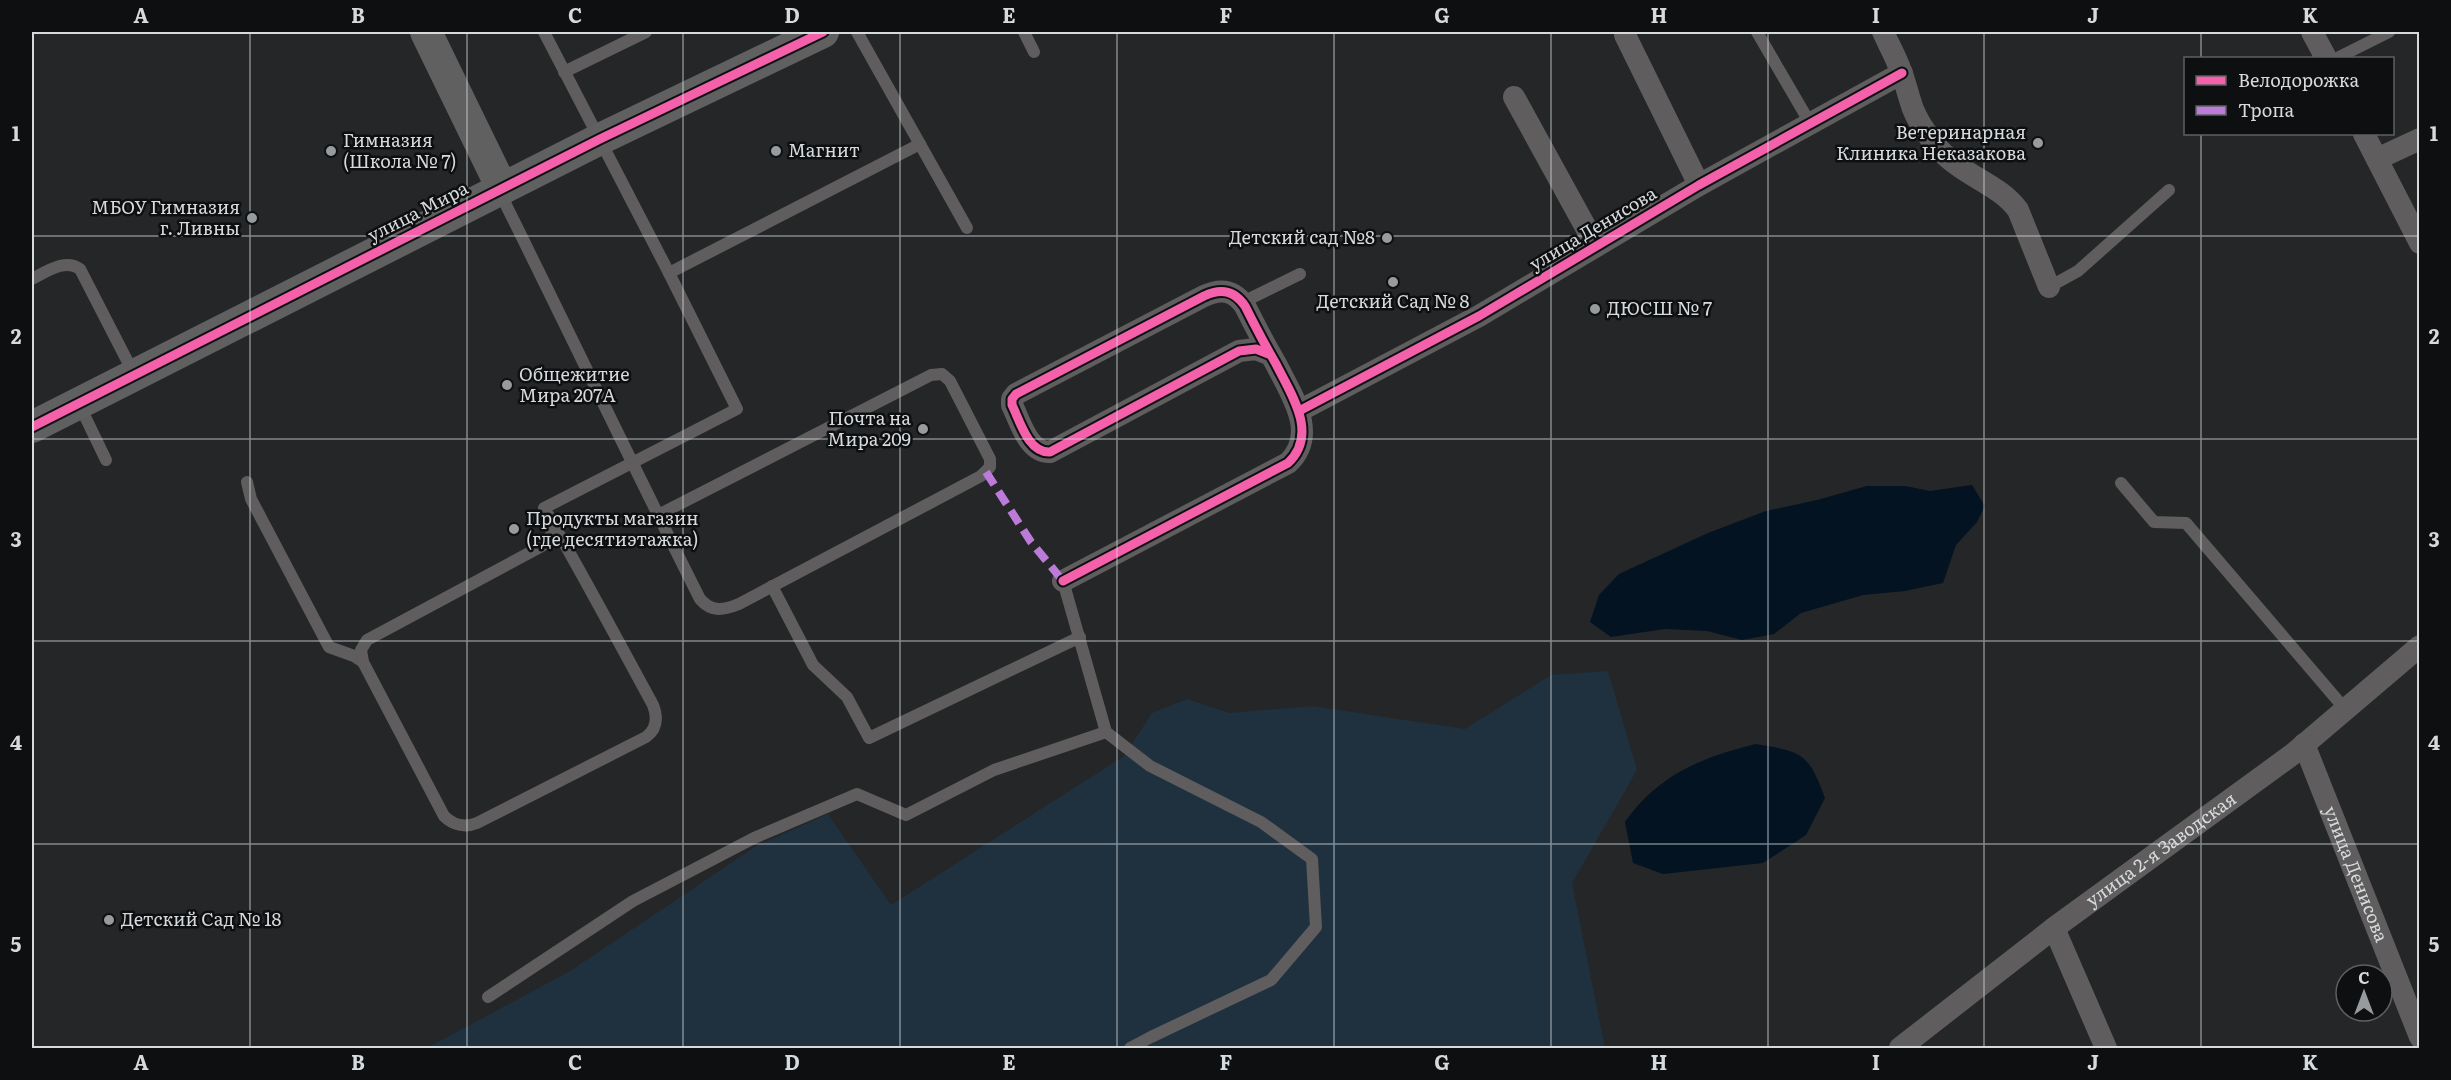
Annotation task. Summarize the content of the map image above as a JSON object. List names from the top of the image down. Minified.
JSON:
{"streets":{"street":["улица Мира","улица Денисова","улица 2-я Заводская"]},"crossings":[["улица Денисова","улица 2-я Заводская"]],"places":["Ветеринарная Клиника Неказакова","Гимназия (Школа № 7)","Магнит","МБОУ Гимназия г. Ливны","Детский сад №8","Детский Сад № 8","ДЮСШ № 7","Общежитие Мира 207А","Почта на Мира 209","Продукты магазин (где десятиэтажка)","Детский Сад № 18"],"legend":["Велодорожка","Тропа"],"north":"top","grid":{"columns":["A","B","C","D","E","F","G","H","I","J","K"],"rows":["1","2","3","4","5"]}}
